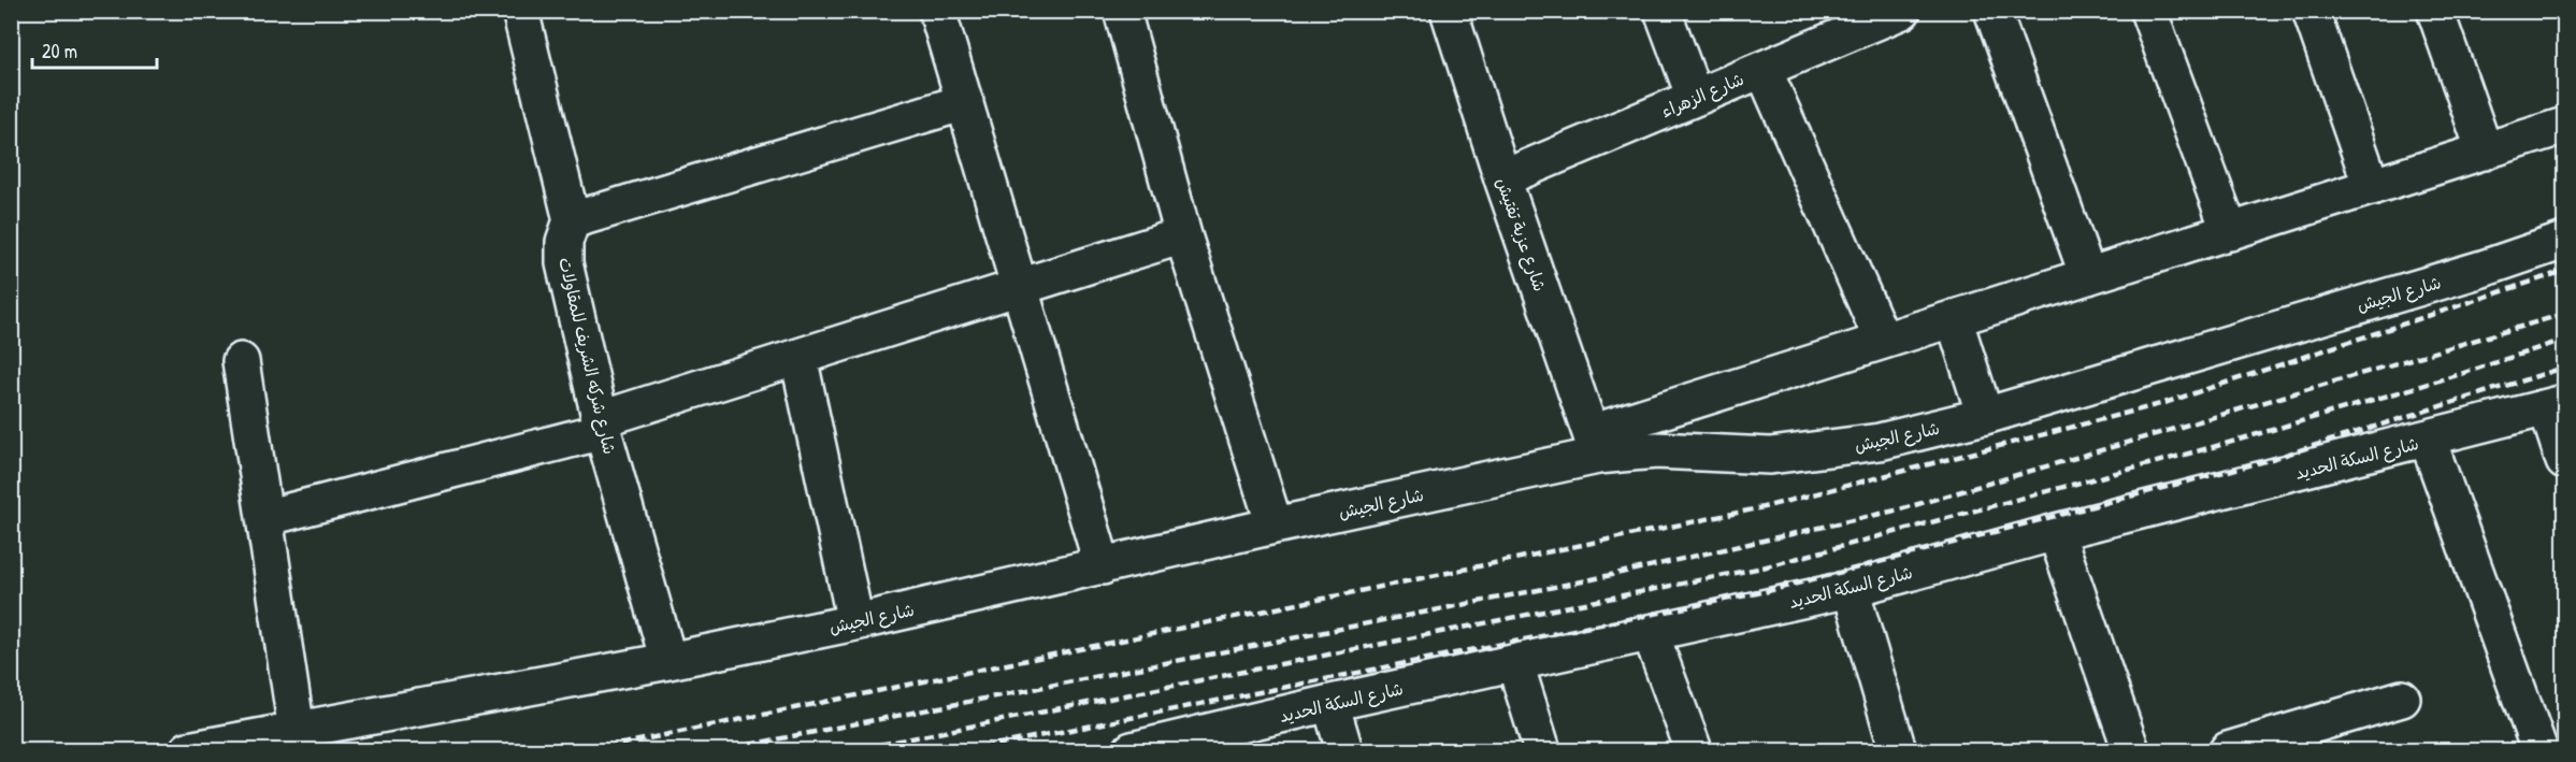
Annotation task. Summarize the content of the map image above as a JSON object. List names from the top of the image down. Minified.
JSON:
{"streets":{"street":["شارع الزهراء","شارع عزبة تفتيش","شارع الجيش","شارع شركه الشريف للمقاولات","شارع السكة الحديد"]},"crossings":[["شارع الزهراء","شارع عزبة تفتيش"],["شارع عزبة تفتيش","شارع الجيش"],["شارع الجيش","شارع شركه الشريف للمقاولات"]],"scale_bar":"20 m"}
